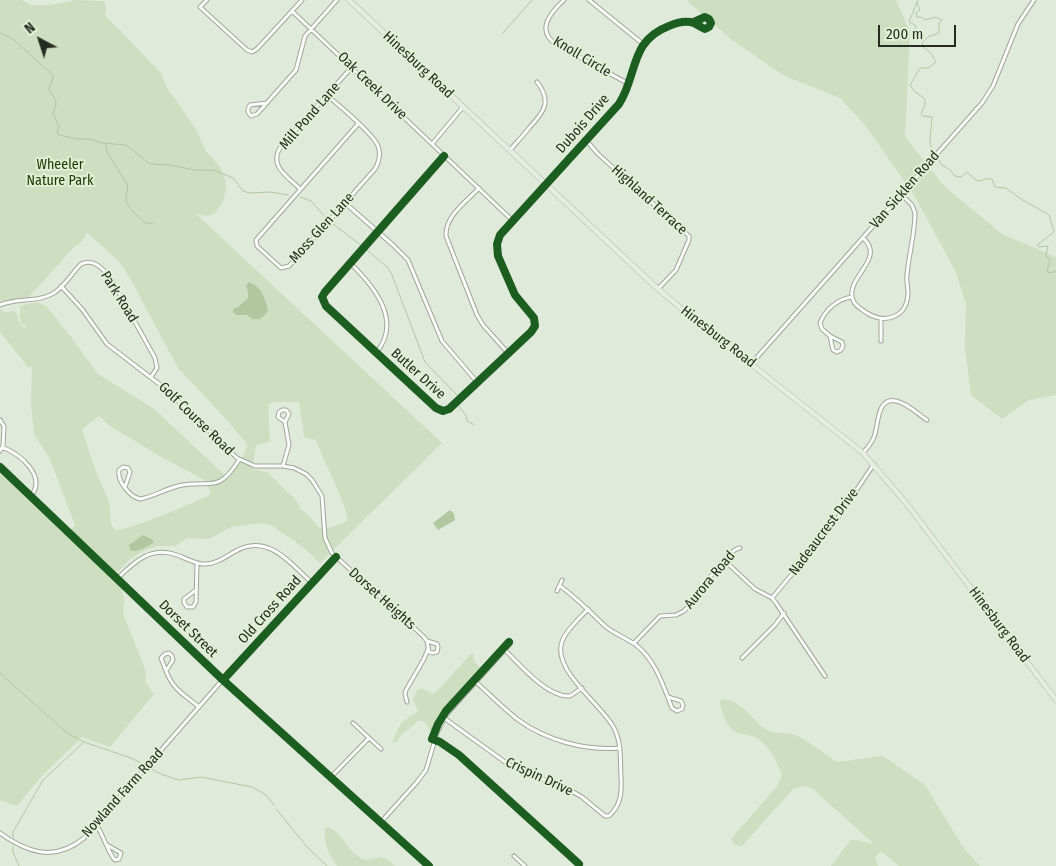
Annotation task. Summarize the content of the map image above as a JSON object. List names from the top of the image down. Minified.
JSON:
{"streets":{"main road":["Hinesburg Road"],"street":["Knoll Circle","Oak Creek Drive","Mill Pond Lane","Dubois Drive","Van Sicklen Road","Highland Terrace","Moss Glen Lane","Park Road","Butler Drive","Golf Course Road","Nadeaucrest Drive","Aurora Road","Dorset Heights","Old Cross Road","Dorset Street","Crispin Drive","Nowland Farm Road"]},"crossings":[["Knoll Circle","Dubois Drive"],["Hinesburg Road","Dubois Drive"],["Hinesburg Road","Van Sicklen Road"],["Hinesburg Road","Highland Terrace"],["Hinesburg Road","Butler Drive"],["Hinesburg Road","Nadeaucrest Drive"],["Oak Creek Drive","Mill Pond Lane"],["Oak Creek Drive","Butler Drive"],["Mill Pond Lane","Moss Glen Lane"],["Dubois Drive","Highland Terrace"],["Dubois Drive","Butler Drive"],["Park Road","Golf Course Road"],["Golf Course Road","Dorset Heights"],["Golf Course Road","Old Cross Road"],["Dorset Heights","Old Cross Road"],["Old Cross Road","Dorset Street"],["Old Cross Road","Nowland Farm Road"],["Dorset Street","Nowland Farm Road"]],"parks":["Wheeler Nature Park"],"scale_bar":"200 m","north":"top left"}
